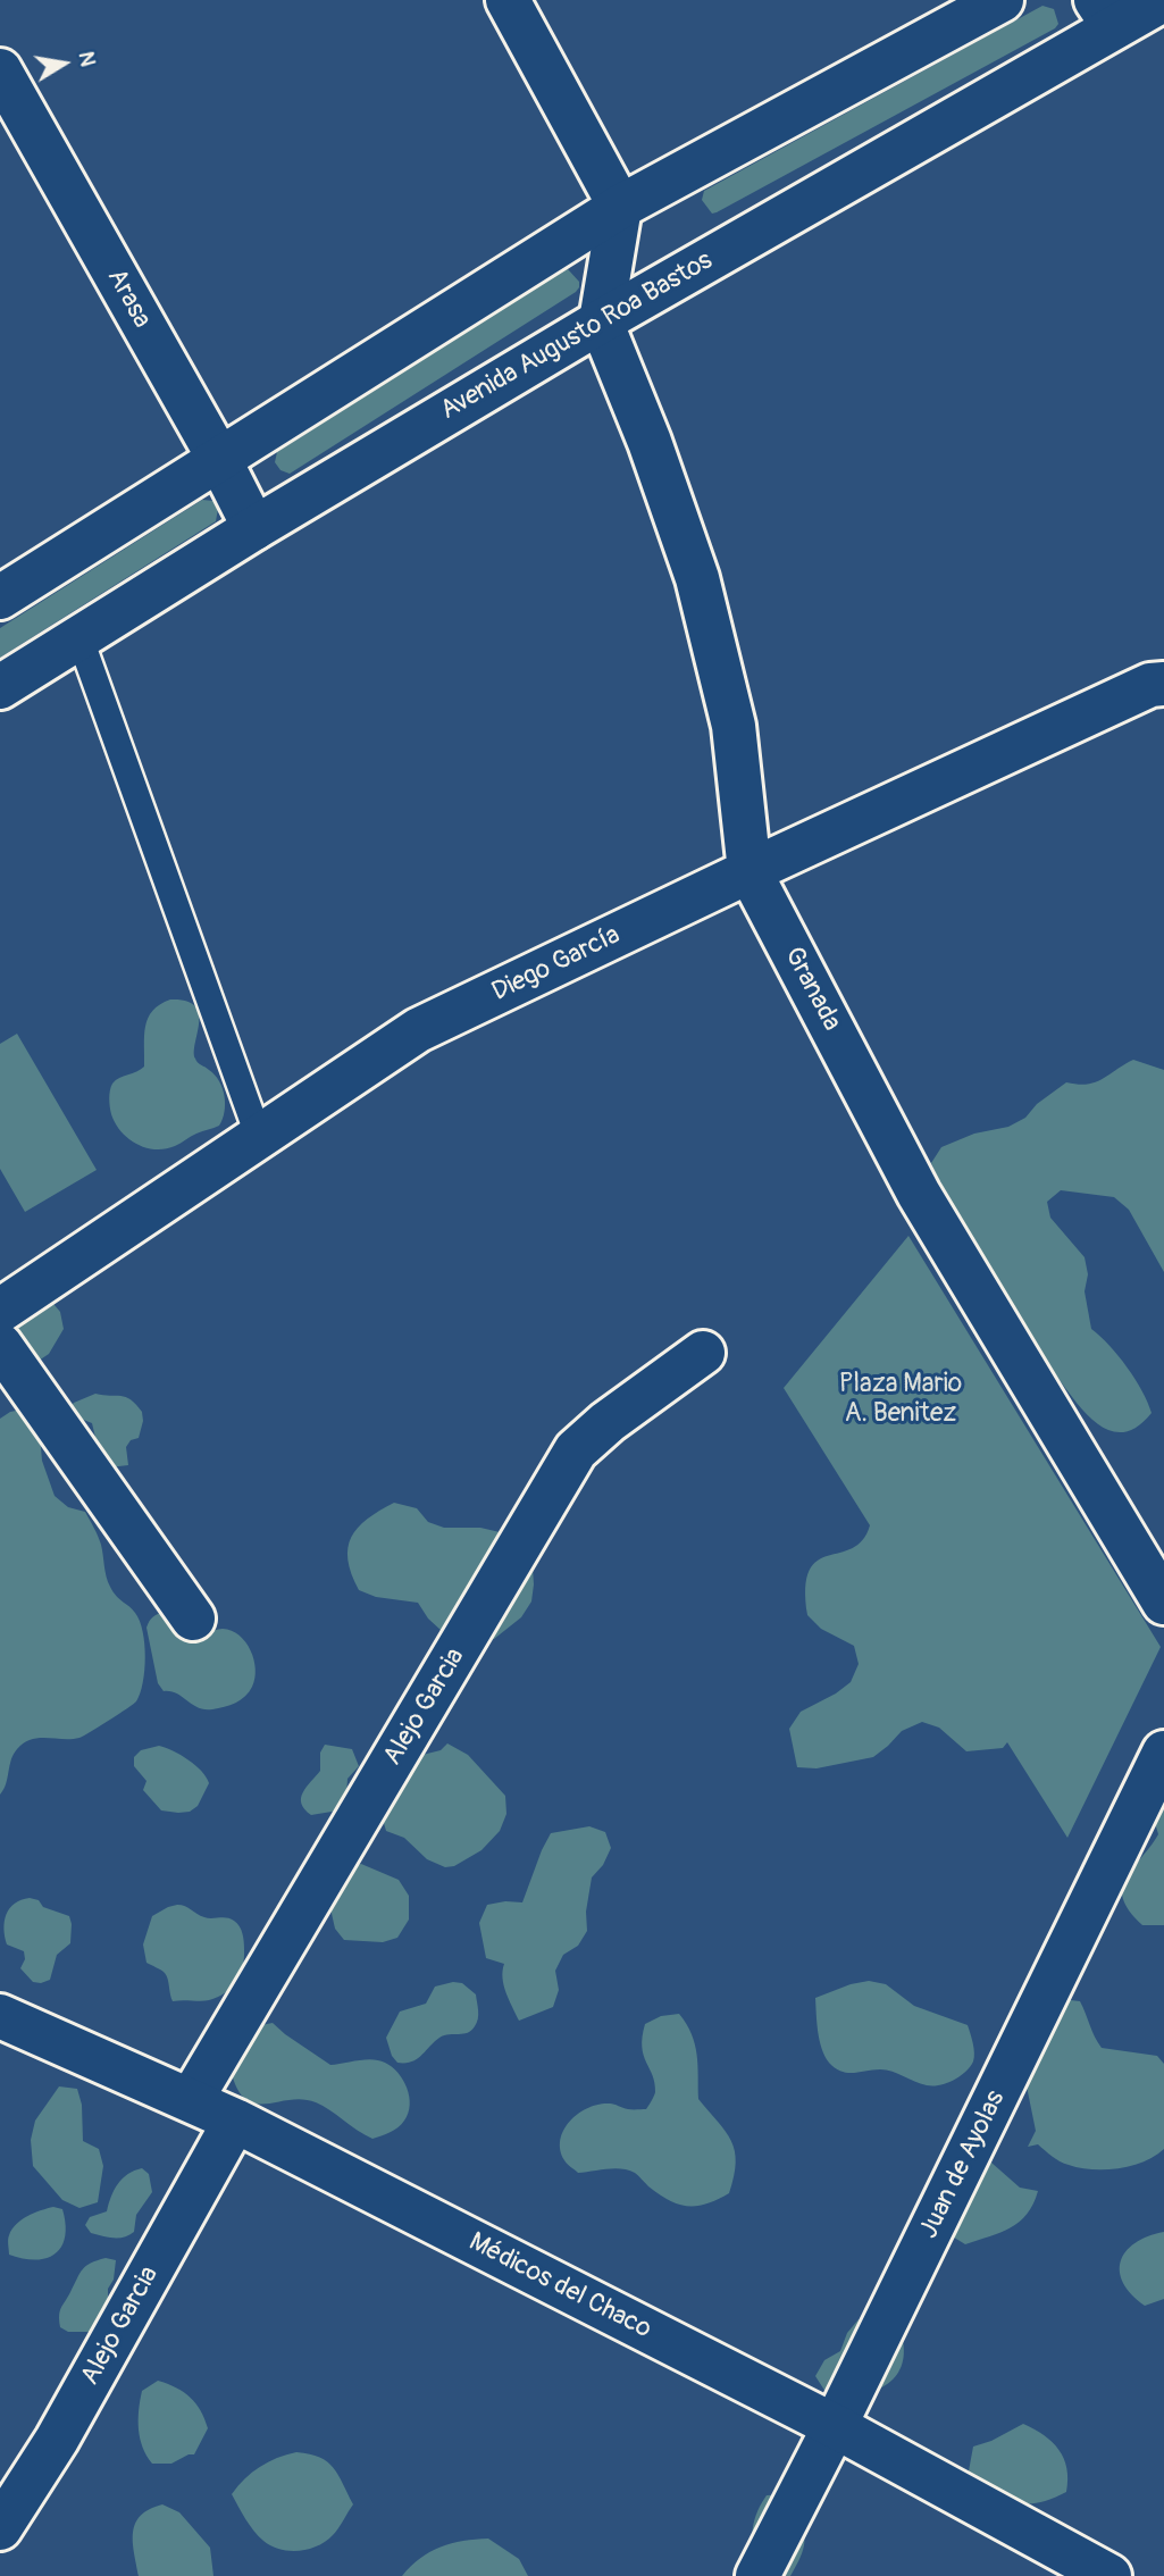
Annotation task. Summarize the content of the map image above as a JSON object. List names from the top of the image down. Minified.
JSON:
{"streets":{"street":["Arasa","Avenida Augusto Roa Bastos","Diego García","Granada","Alejo Garcia","Juan de Ayolas","Médicos del Chaco"]},"crossings":[["Arasa","Avenida Augusto Roa Bastos"],["Avenida Augusto Roa Bastos","Granada"],["Diego García","Granada"],["Alejo Garcia","Médicos del Chaco"],["Juan de Ayolas","Médicos del Chaco"]],"parks":["Plaza Mario A. Benitez"],"north":"right"}
